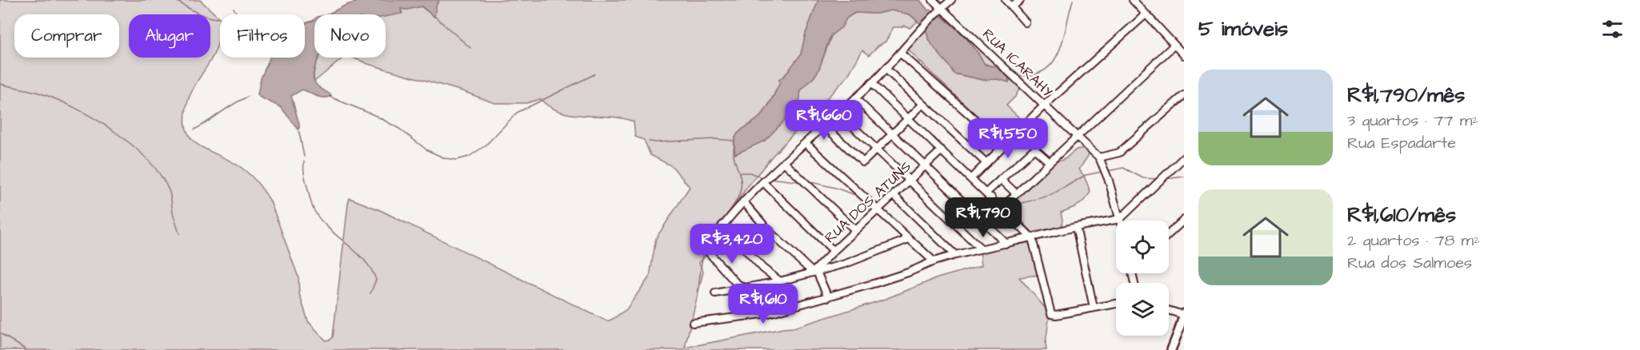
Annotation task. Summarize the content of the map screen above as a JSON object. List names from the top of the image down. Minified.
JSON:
{"streets":{"street":["RUA ICARAHY","RUA DOS ATUNS"]},"page":{"heading":"5 imóveis","chip":["Comprar","Alugar","Filtros","Novo"],"list":[{"name":"R$1,790/mês","note":"3 quartos · 77 m² · Rua Espadarte"},{"name":"R$1,610/mês","note":"2 quartos · 78 m² · Rua dos Salmoes"}],"price":["R$1,660","R$1,550","R$1,790","R$3,420","R$1,610"]}}
